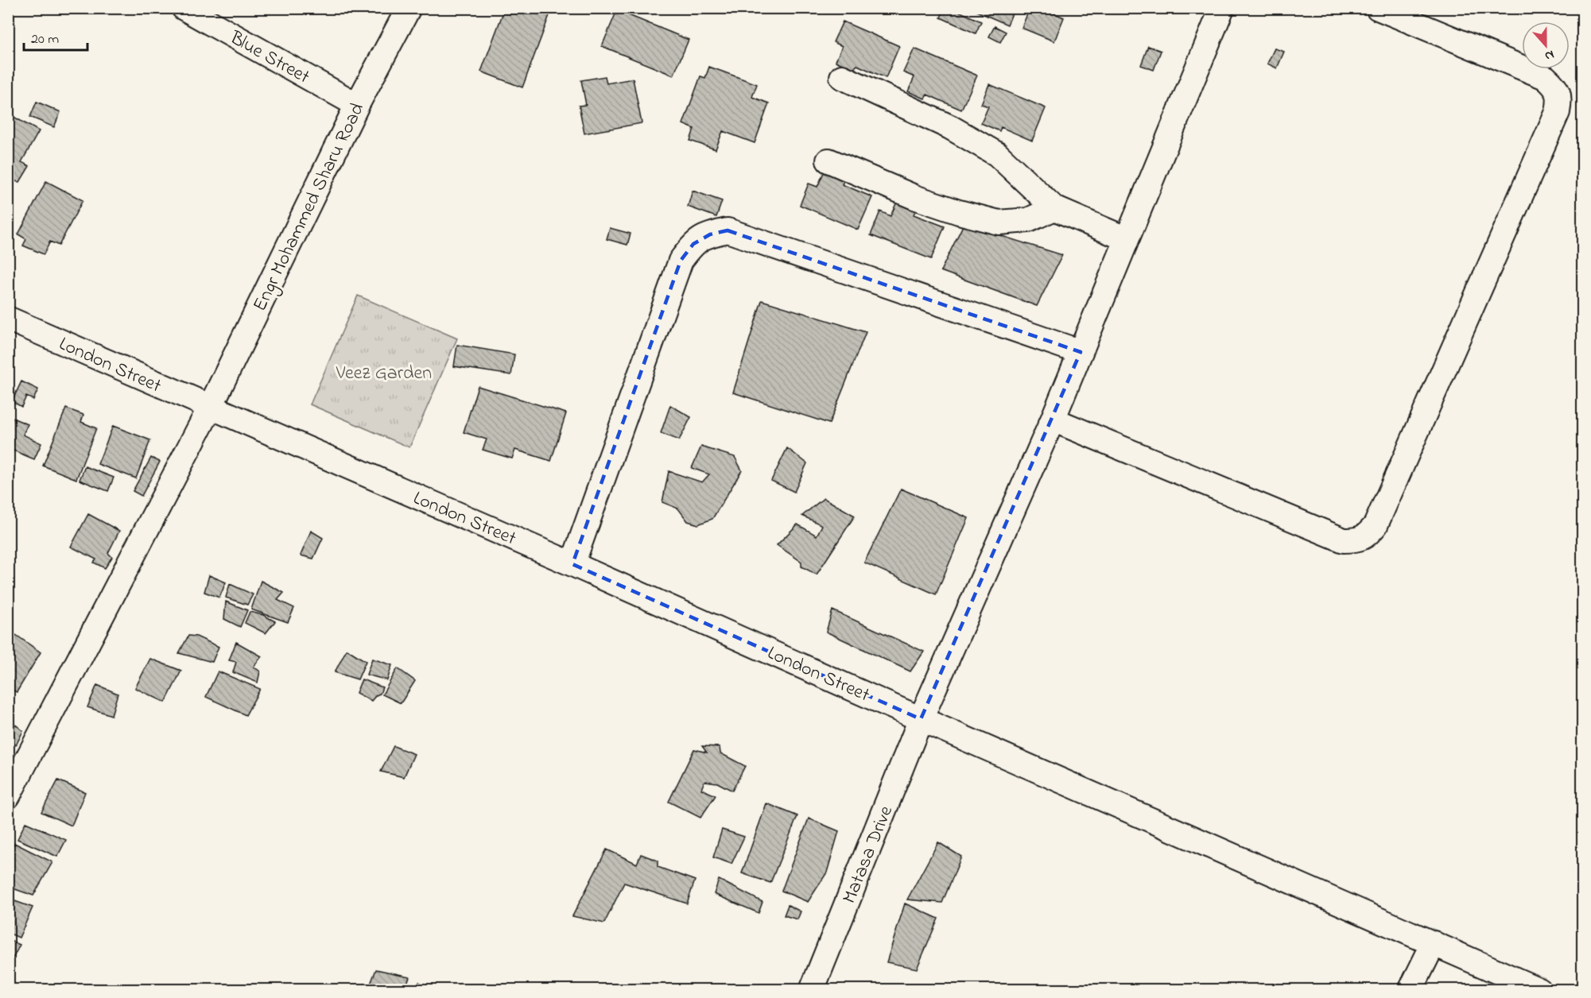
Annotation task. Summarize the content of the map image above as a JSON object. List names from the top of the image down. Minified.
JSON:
{"streets":{"street":["Blue Street","Engr Mohammed Sharu Road","London Street","Matasa Drive"]},"crossings":[["Blue Street","Engr Mohammed Sharu Road"],["Engr Mohammed Sharu Road","London Street"],["London Street","Matasa Drive"]],"parks":["Veez Garden"],"scale_bar":"20 m","north":"bottom"}
